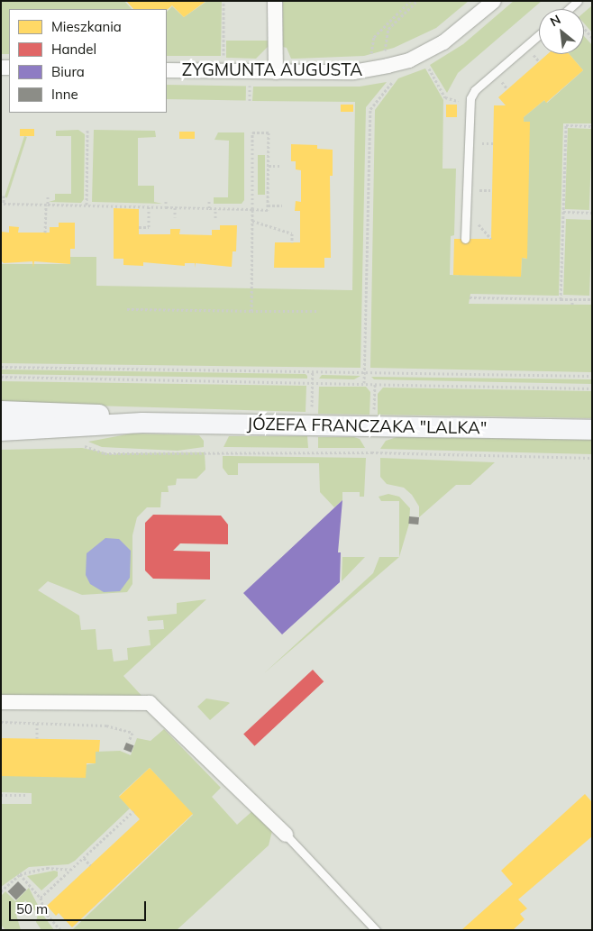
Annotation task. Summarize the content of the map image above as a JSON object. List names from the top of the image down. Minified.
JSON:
{"streets":{"street":["ZYGMUNTA AUGUSTA","JÓZEFA FRANCZAKA \"LALKA\""]},"legend":["Mieszkania","Handel","Biura","Inne"],"scale_bar":"50 m","north":"top left"}
